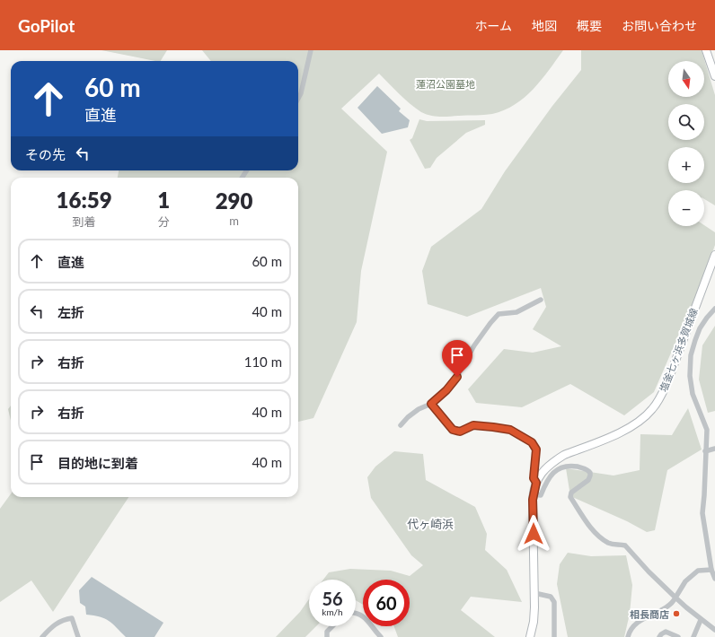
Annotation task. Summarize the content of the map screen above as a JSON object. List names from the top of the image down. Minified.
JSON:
{"streets":{"main road":["塩釜七ヶ浜多賀城線"]},"districts":["代ヶ崎浜"],"parks":["蓮沼公園墓地"],"places":["相長商店"],"north":"bottom","page":{"header":"GoPilot","nav":["ホーム","地図","概要","お問い合わせ"],"map_buttons":["+","−"],"turn":["60 m","直進"],"then":"その先","eta":["16:59","到着","1","分","290","m"],"list":[{"name":"直進","value":"60 m"},{"name":"左折","value":"40 m"},{"name":"右折","value":"110 m"},{"name":"右折","value":"40 m"},{"name":"目的地に到着","value":"40 m"}],"speed":"56 km/h","limit":"60"}}
